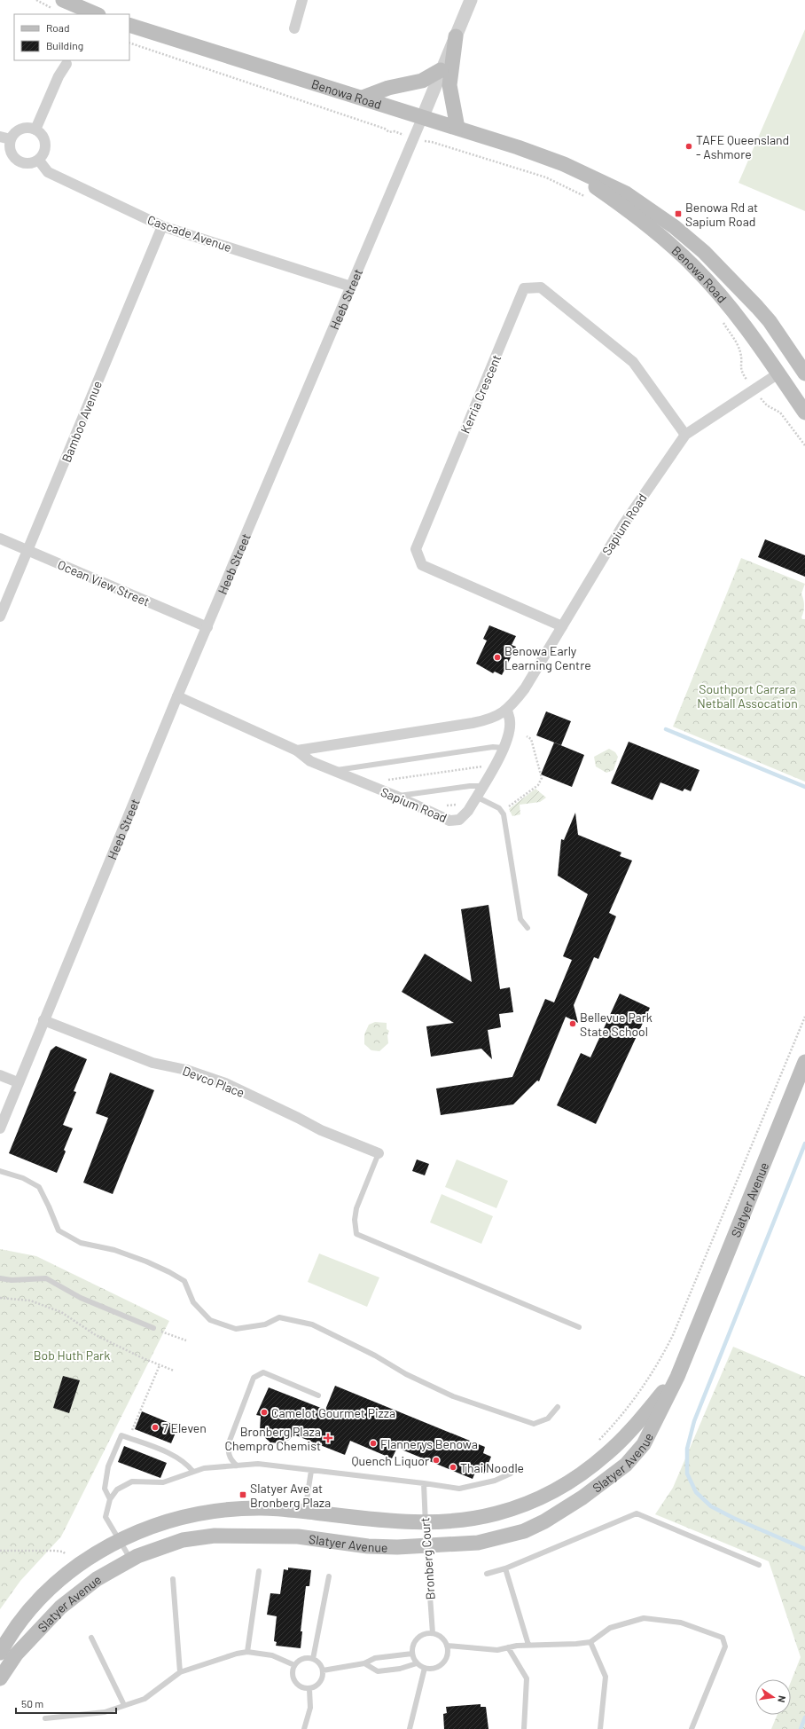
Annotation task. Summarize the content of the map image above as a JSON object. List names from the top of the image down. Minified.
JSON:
{"streets":{"main road":["Benowa Road","Slatyer Avenue"],"street":["Cascade Avenue","Heeb Street","Kerria Crescent","Bamboo Avenue","Sapium Road","Ocean View Street","Devco Place"],"lane":["Bronberg Court"]},"crossings":[["Benowa Road","Heeb Street"],["Benowa Road","Sapium Road"],["Cascade Avenue","Heeb Street"],["Cascade Avenue","Bamboo Avenue"],["Heeb Street","Sapium Road"],["Heeb Street","Ocean View Street"],["Heeb Street","Devco Place"],["Kerria Crescent","Sapium Road"],["Bamboo Avenue","Ocean View Street"],["Slatyer Avenue","Bronberg Court"]],"parks":["Southport Carrara Netball Assocation","Bob Huth Park"],"places":{"other":["TAFE Queensland - Ashmore","Benowa Early Learning Centre","Bellevue Park State School","Camelot Gourmet Pizza","7 Eleven","Flannerys Benowa","Quench Liquor","Thai Noodle"],"transit":["Benowa Rd at Sapium Road","Slatyer Ave at Bronberg Plaza"],"health":["Bronberg Plaza Chempro Chemist"]},"legend":["Road","Building"],"scale_bar":"50 m","north":"right"}
